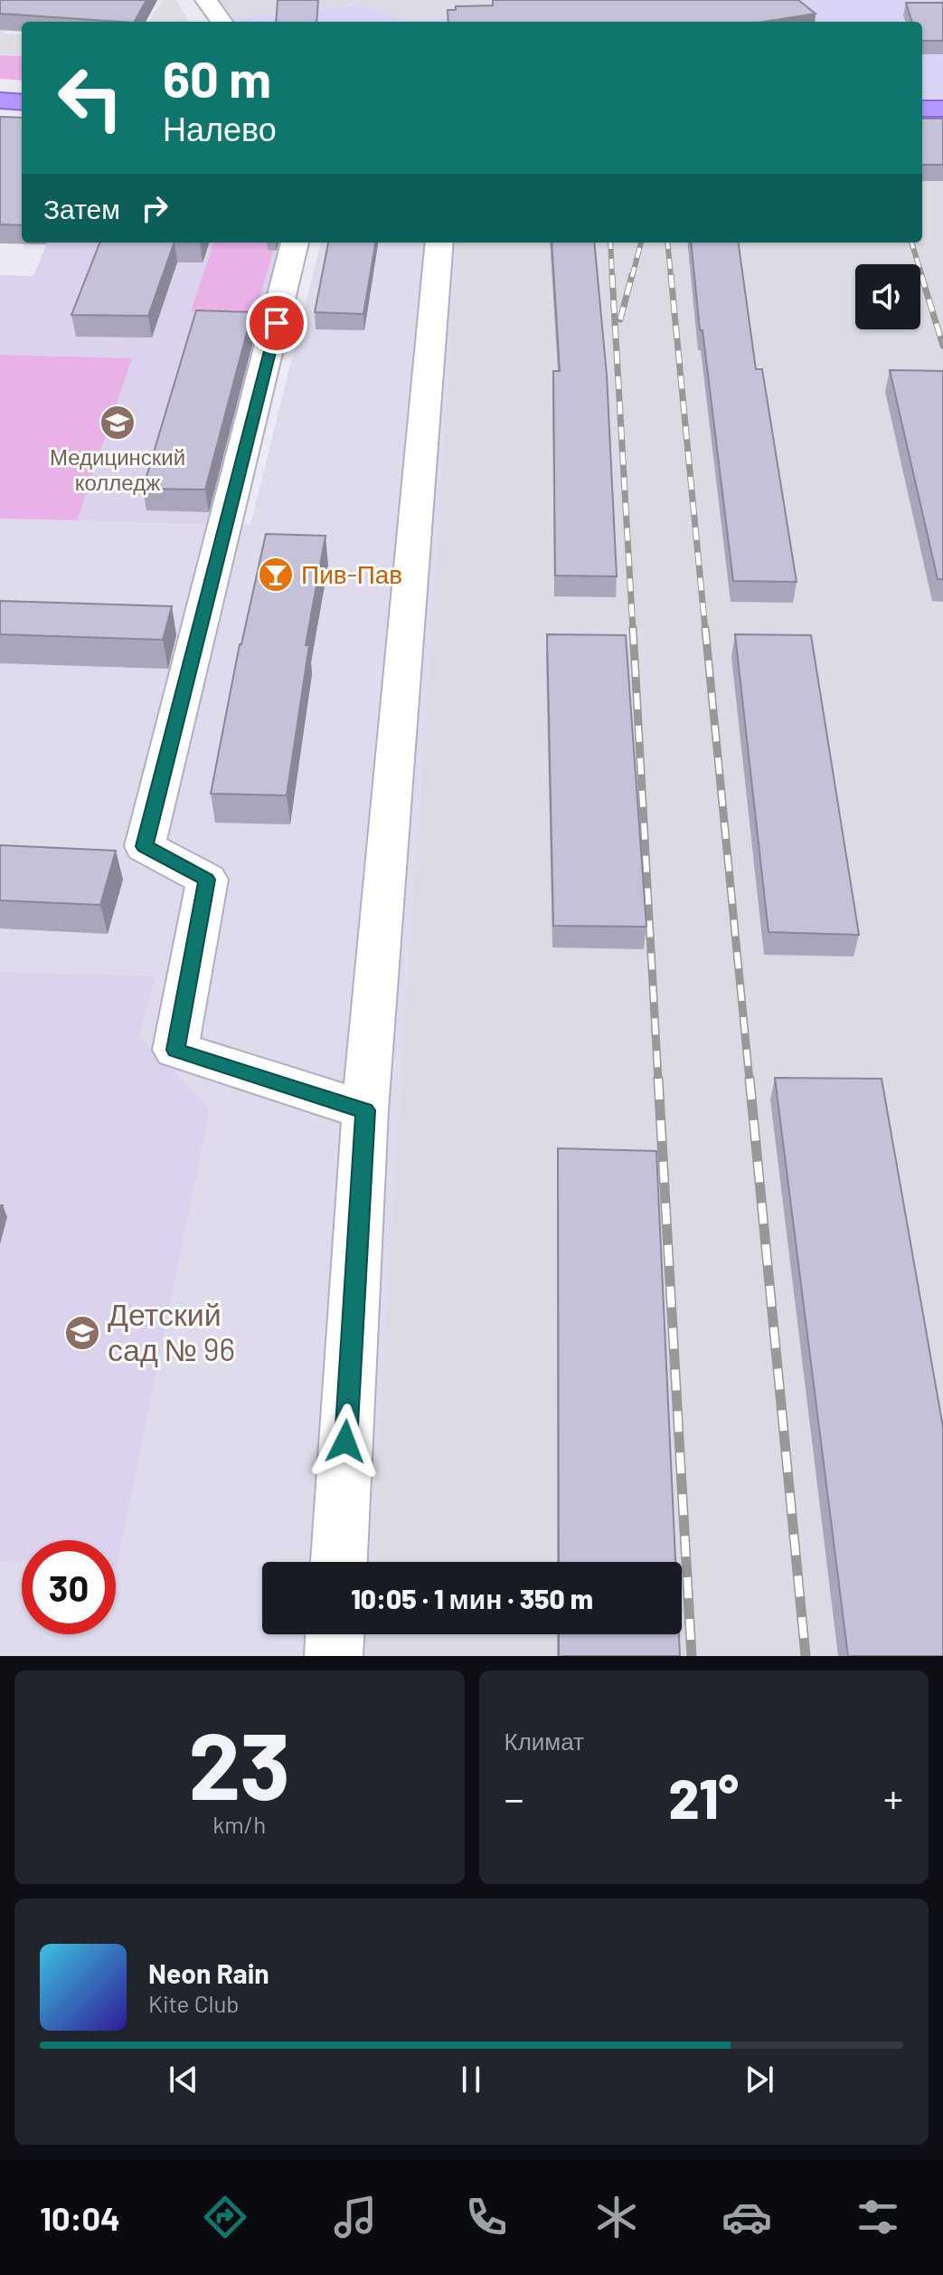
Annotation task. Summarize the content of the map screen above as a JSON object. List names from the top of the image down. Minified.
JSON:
{"places":{"school or university":["Медицинский колледж","Детский сад № 96"],"bar":["Пив-Пав"]},"page":{"turn":["60 m","Налево"],"then":"Затем","limit":"30","trip":"10:05 · 1 мин · 350 m","tile":[["23","km/h"],"Климат"],"heat":["−","21°","+"],"song":["Neon Rain","Kite Club"],"tabs":"10:04"}}
